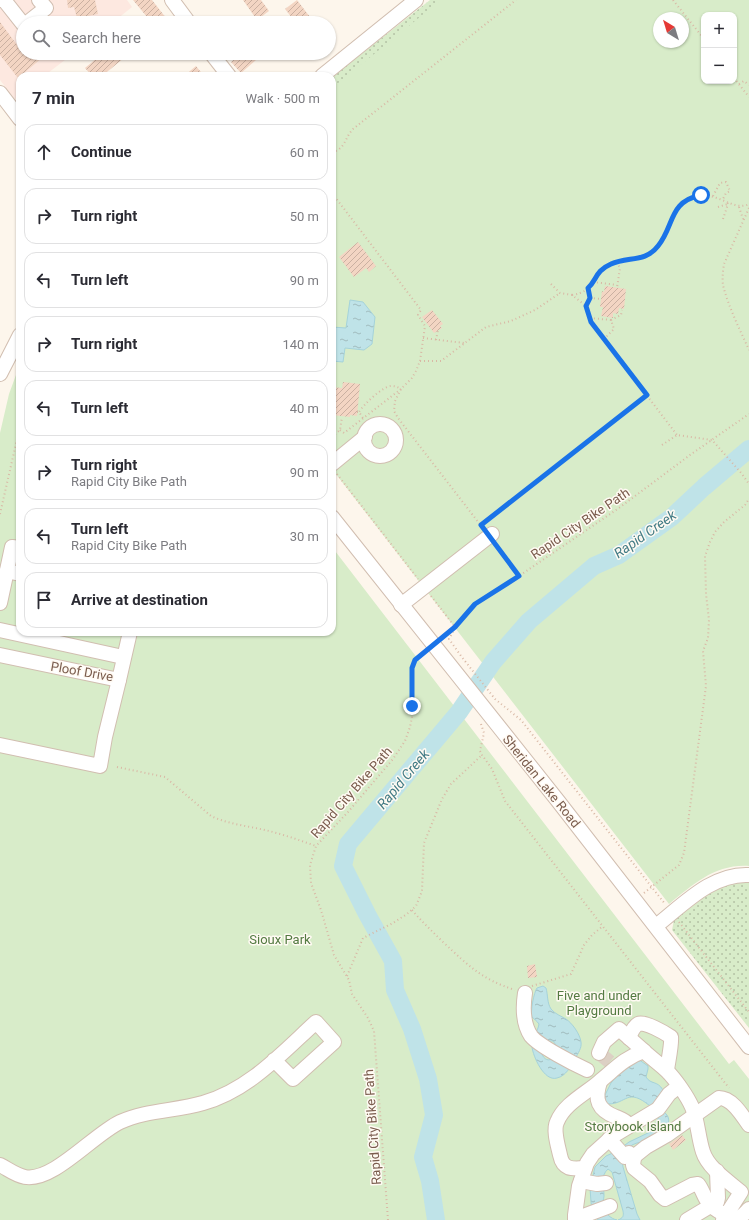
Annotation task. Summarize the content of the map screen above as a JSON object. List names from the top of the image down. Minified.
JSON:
{"streets":{"street":["Ploof Drive","Sheridan Lake Road"],"path":["Rapid City Bike Path"]},"crossings":[["Rapid City Bike Path","Sheridan Lake Road"]],"water":["Rapid Creek"],"parks":["Sioux Park","Five and under Playground","Storybook Island"],"north":"top left","page":{"map_buttons":["+","−"],"search":"Search here","heading":["7 min","Walk · 500 m"],"list":[["Continue","60 m"],["Turn right","50 m"],["Turn left","90 m"],["Turn right","140 m"],["Turn left","40 m"],["Turn right","Rapid City Bike Path","90 m"],["Turn left","Rapid City Bike Path","30 m"],"Arrive at destination"]}}
